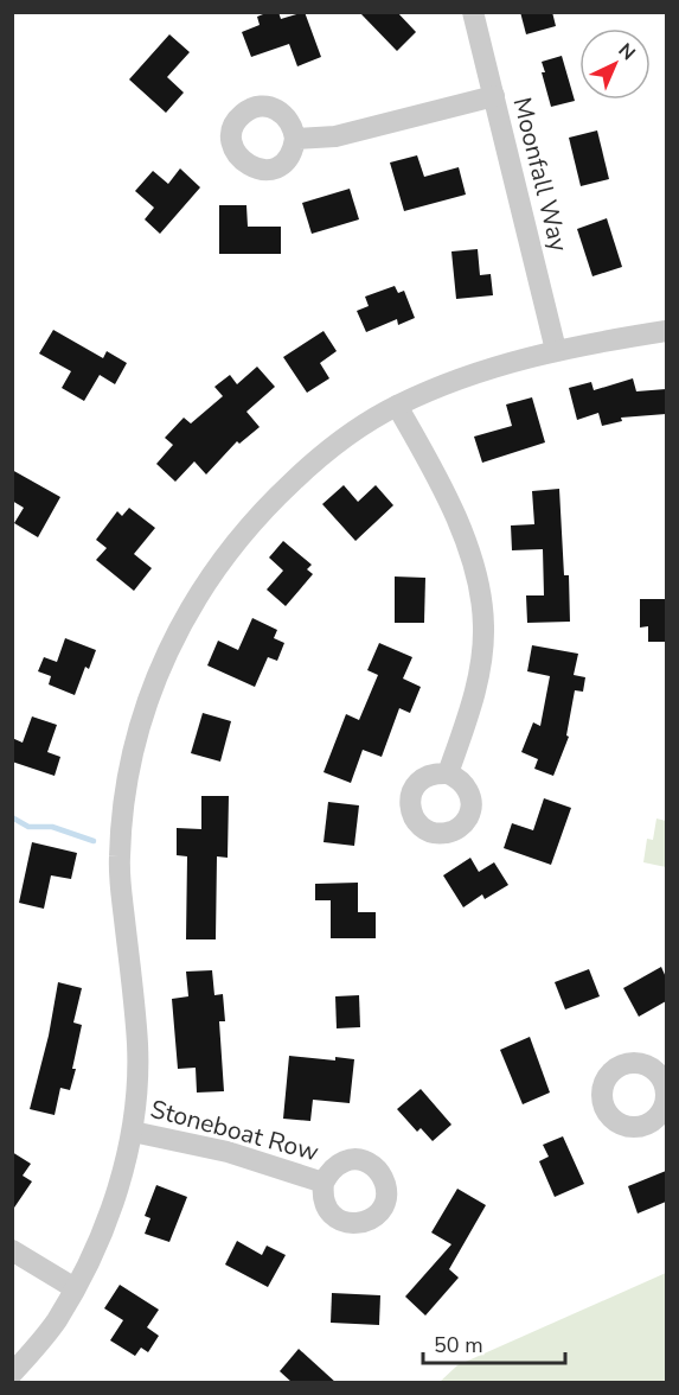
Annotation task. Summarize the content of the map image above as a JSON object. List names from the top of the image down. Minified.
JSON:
{"streets":{"street":["Moonfall Way","Stoneboat Row"]},"scale_bar":"50 m","north":"top right"}
